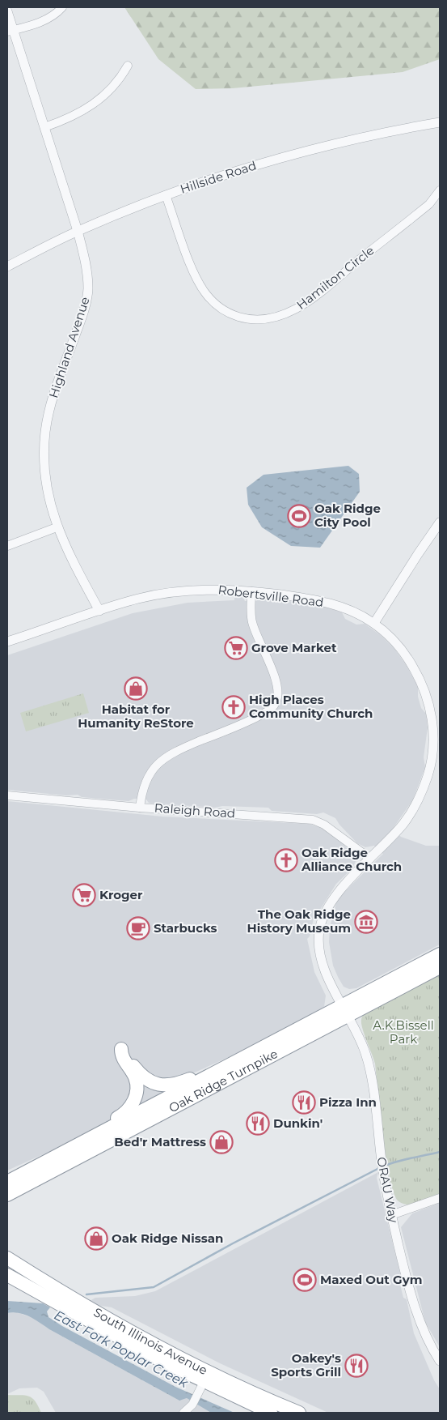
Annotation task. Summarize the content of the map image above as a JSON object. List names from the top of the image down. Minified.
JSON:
{"streets":{"highway":["Oak Ridge Turnpike","South Illinois Avenue"],"street":["Hillside Road","Hamilton Circle","Highland Avenue","Robertsville Road","Raleigh Road","ORAU Way"]},"crossings":[["Hillside Road","Hamilton Circle"],["Hillside Road","Highland Avenue"],["Highland Avenue","Robertsville Road"],["Robertsville Road","Raleigh Road"],["Robertsville Road","Oak Ridge Turnpike"],["Robertsville Road","ORAU Way"],["Oak Ridge Turnpike","ORAU Way"]],"water":["East Fork Poplar Creek"],"parks":["A.K.Bissell Park"],"places":{"sports":["Oak Ridge City Pool","Maxed Out Gym"],"supermarket":["Grove Market","Kroger"],"shop":["Habitat for Humanity ReStore","Bed'r Mattress","Oak Ridge Nissan"],"church":["High Places Community Church","Oak Ridge Alliance Church"],"museum":["The Oak Ridge History Museum"],"cafe":["Starbucks"],"restaurant":["Pizza Inn","Dunkin'","Oakey's Sports Grill"]}}
